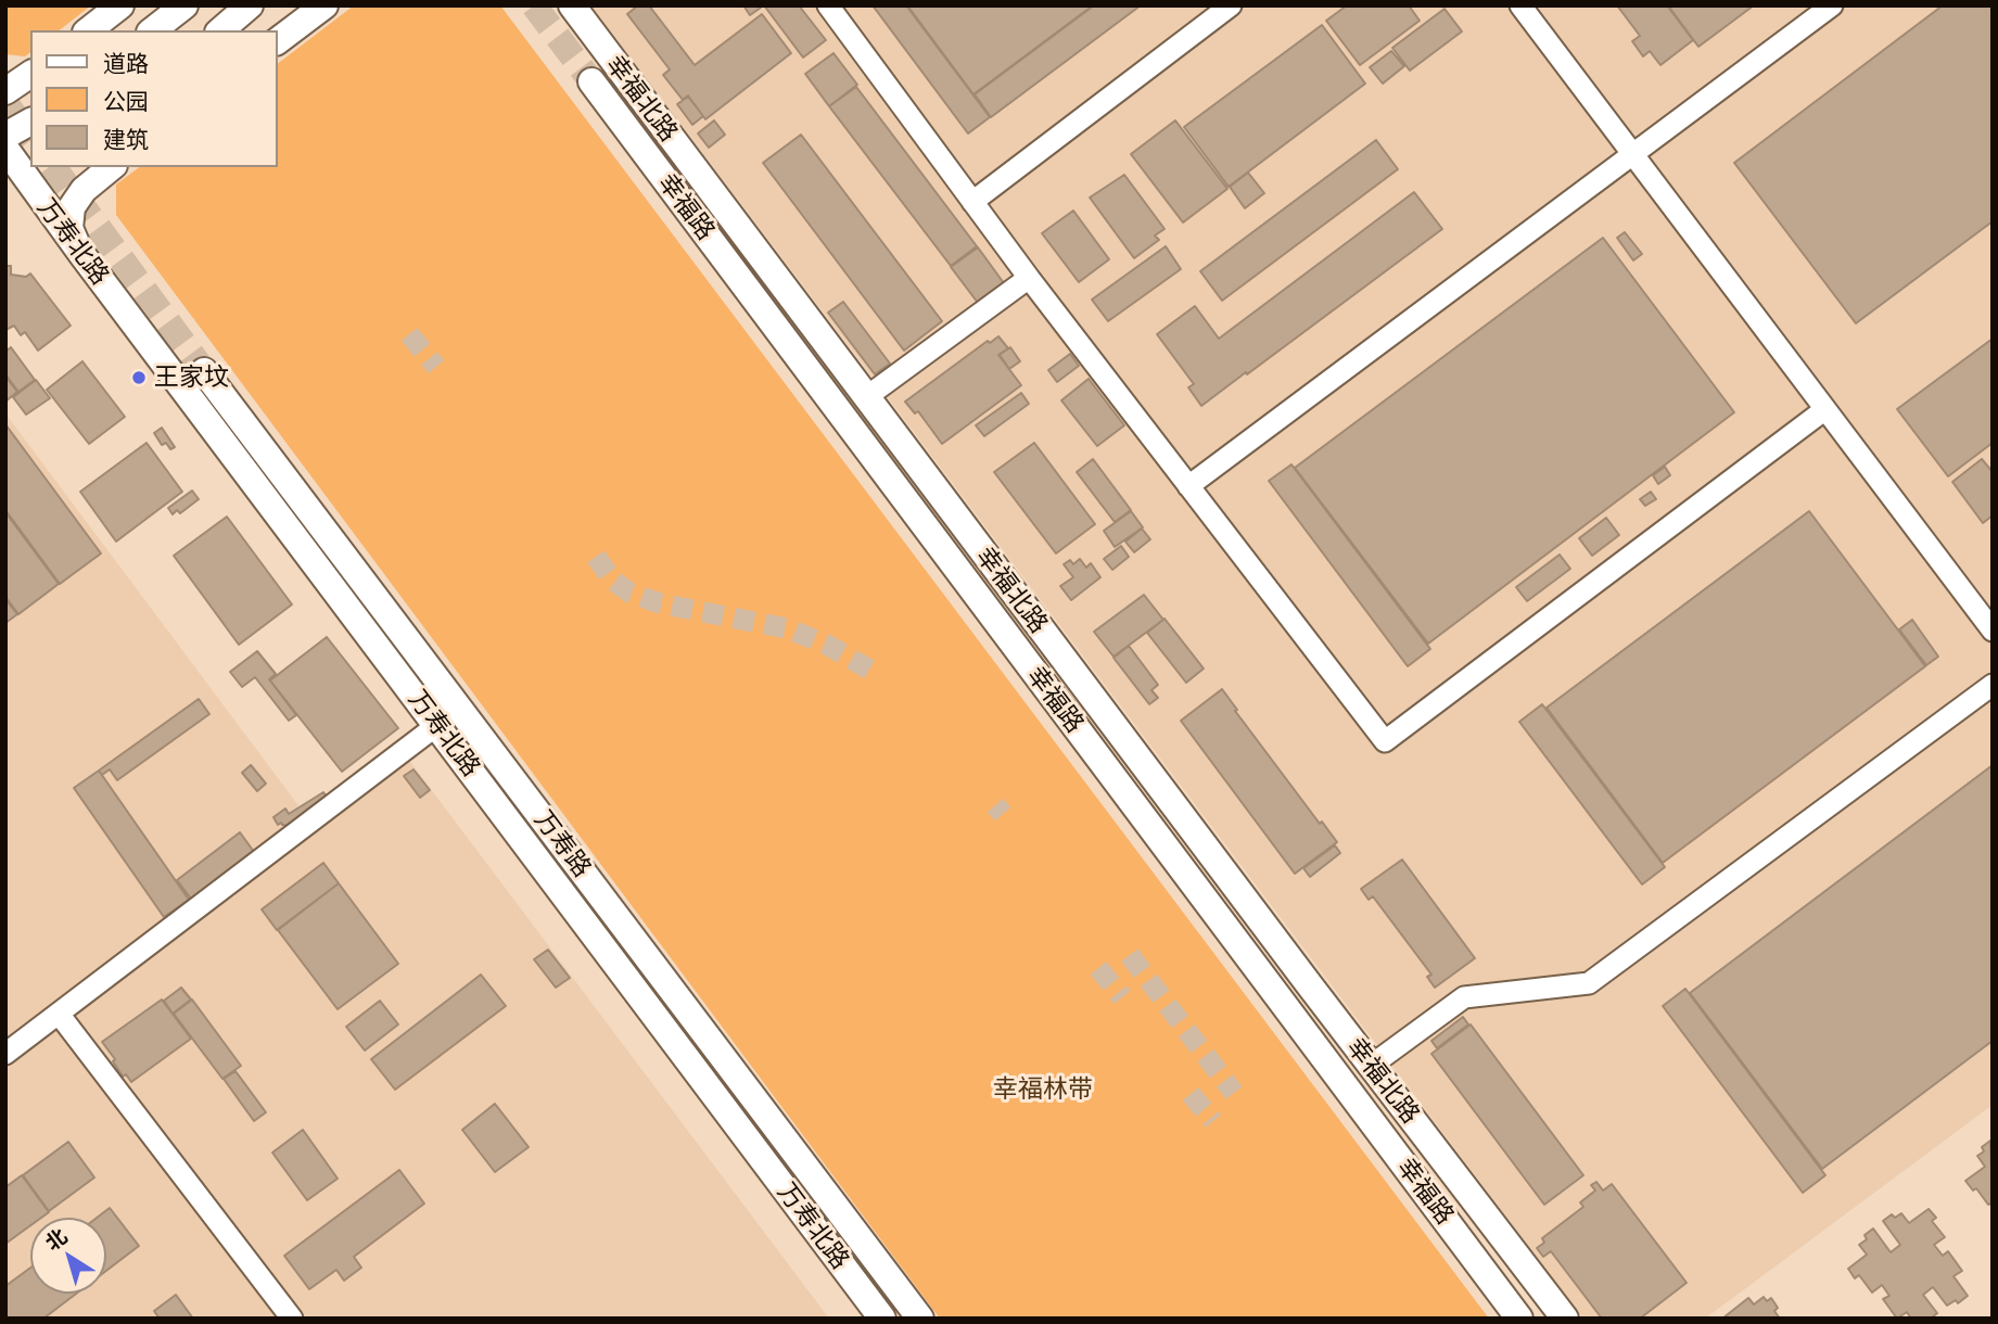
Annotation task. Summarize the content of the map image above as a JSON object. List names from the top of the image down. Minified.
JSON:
{"streets":{"main road":["幸福北路","幸福路","万寿北路","万寿路"]},"parks":["幸福林带"],"places":["王家坟"],"legend":["道路","公园","建筑"],"north":"top left"}
